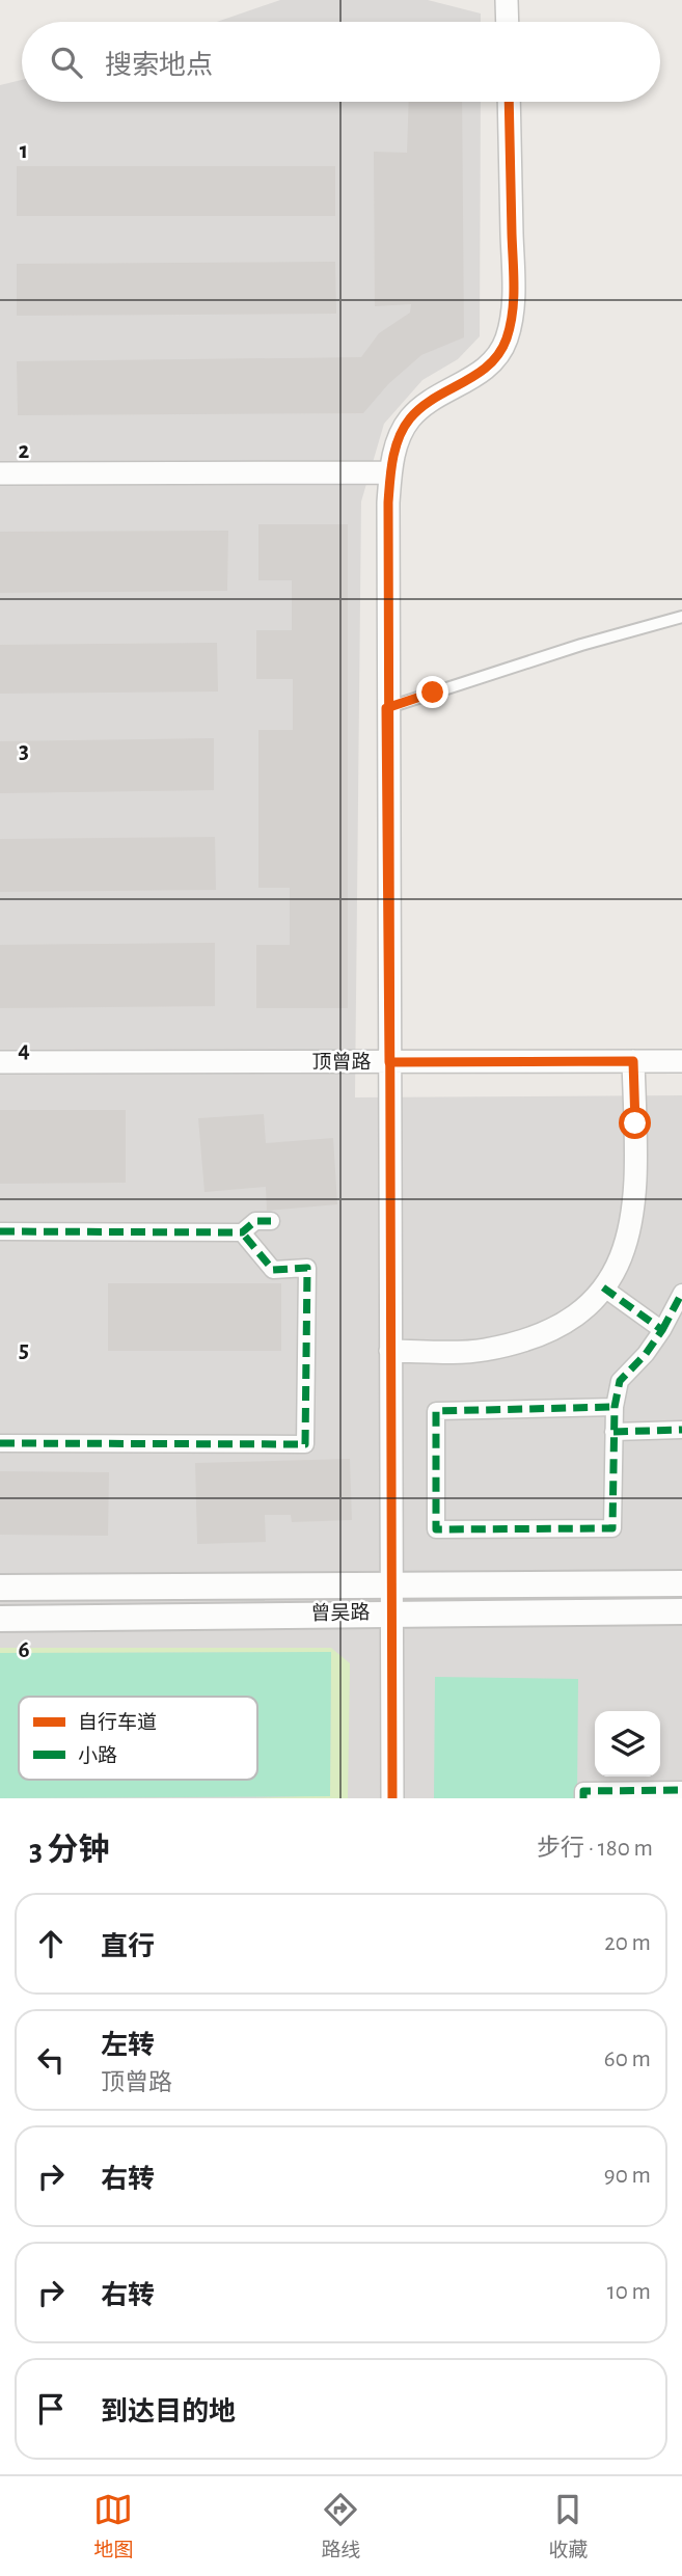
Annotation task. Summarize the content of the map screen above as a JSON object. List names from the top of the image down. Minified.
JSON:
{"streets":{"street":["顶曾路","曾吴路"]},"legend":["自行车道","小路"],"page":{"search":"搜索地点","heading":["3 分钟","步行 · 180 m"],"list":[["直行","20 m"],["左转","顶曾路","60 m"],["右转","90 m"],["右转","10 m"],"到达目的地"],"nav":["地图","路线","收藏"]},"grid":{"rows":["1","2","3","4","5","6"]}}
